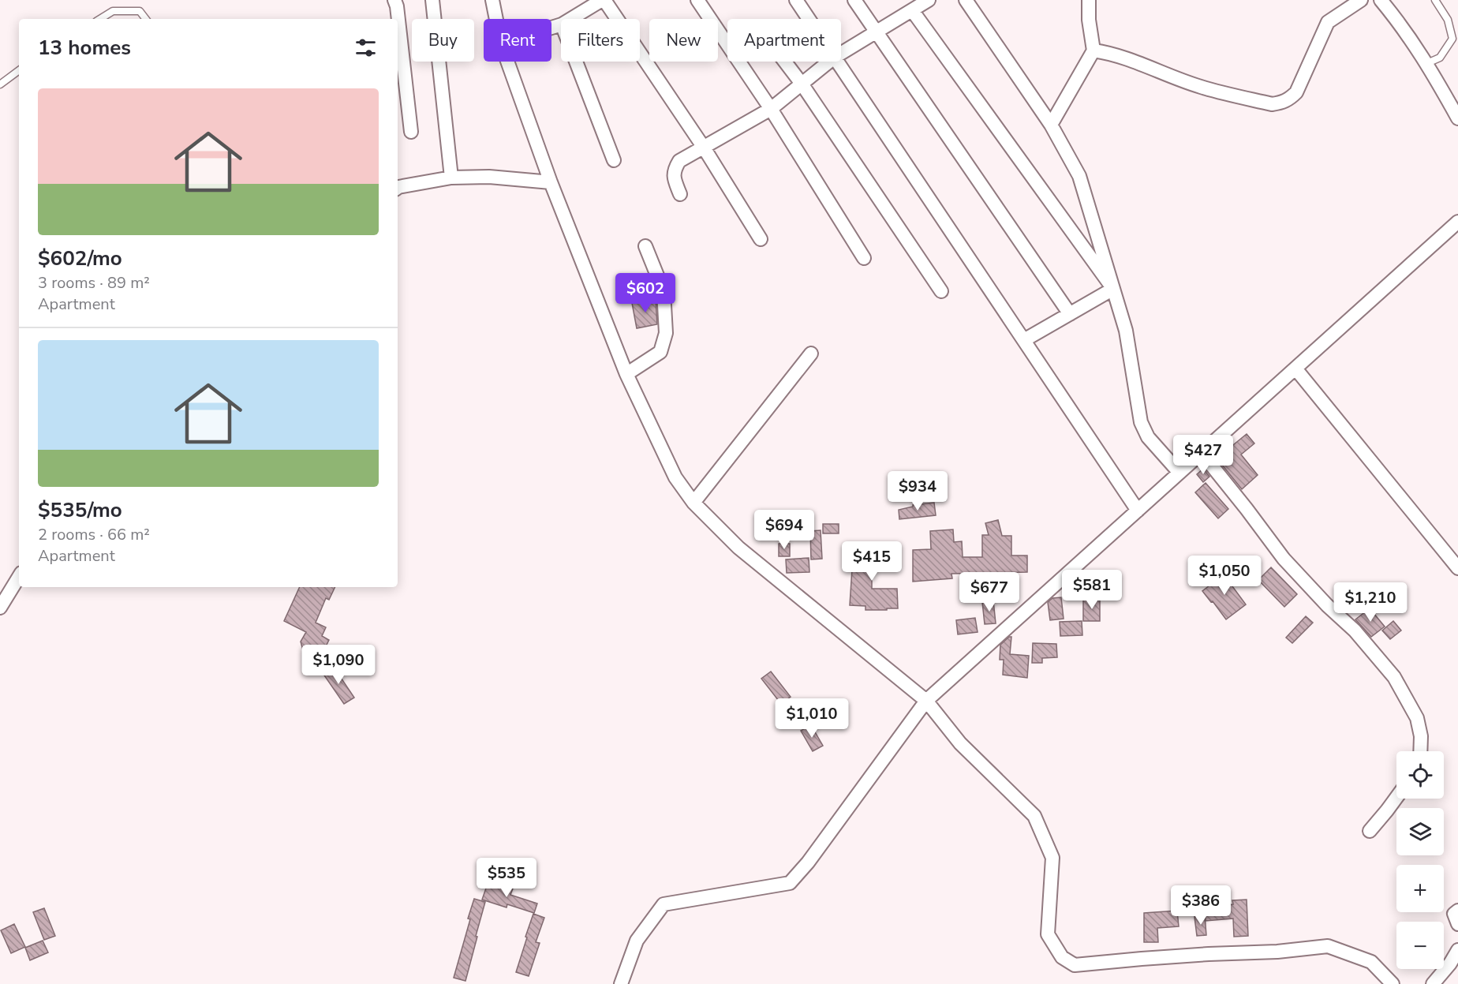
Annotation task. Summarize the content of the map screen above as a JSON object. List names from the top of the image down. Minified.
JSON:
{"page":{"chip":["Buy","Rent","Filters","New","Apartment"],"heading":"13 homes","list":[{"name":"$602/mo","note":"3 rooms · 89 m² · Apartment"},{"name":"$535/mo","note":"2 rooms · 66 m² · Apartment"}],"price":["$602","$427","$934","$694","$415","$1,050","$581","$677","$1,210","$1,090","$1,010","$535","$386"],"map_buttons":["+","−"]}}
